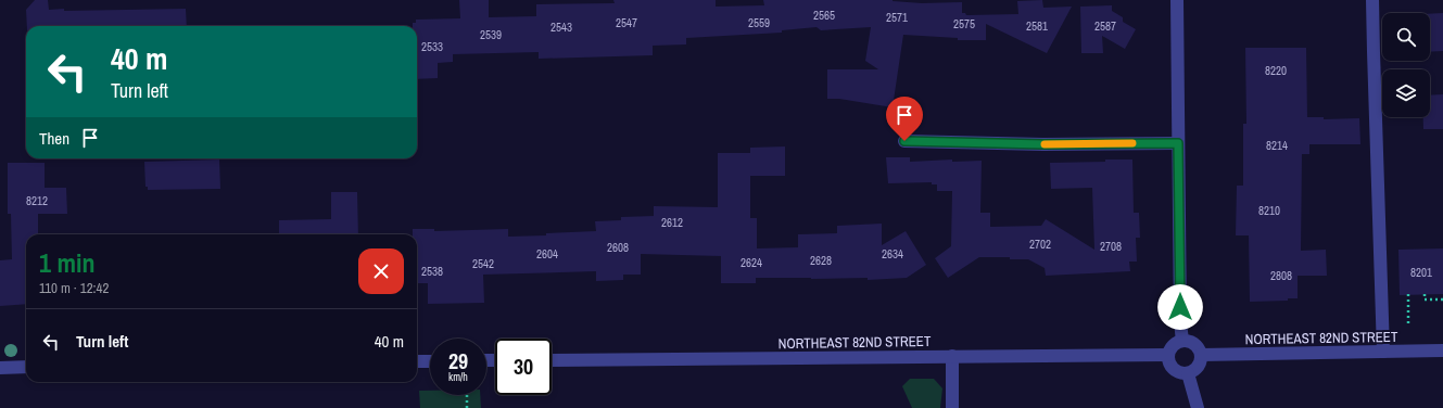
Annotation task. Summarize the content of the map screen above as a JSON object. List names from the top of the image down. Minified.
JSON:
{"streets":{"street":["NORTHEAST 82ND STREET"]},"house_numbers":["2565","2571","2547","2559","2575","2581","2587","2543","2539","2533","8220","8214","8212","8210","2612","2702","2708","2608","2604","2634","2628","2624","2542","2538","8201","2808"],"page":{"turn":["40 m","Turn left"],"then":"Then","heading":["1 min","110 m · 12:42"],"list":[{"name":"Turn left","value":"40 m"}],"speed":"29 km/h","limit":"30"}}
